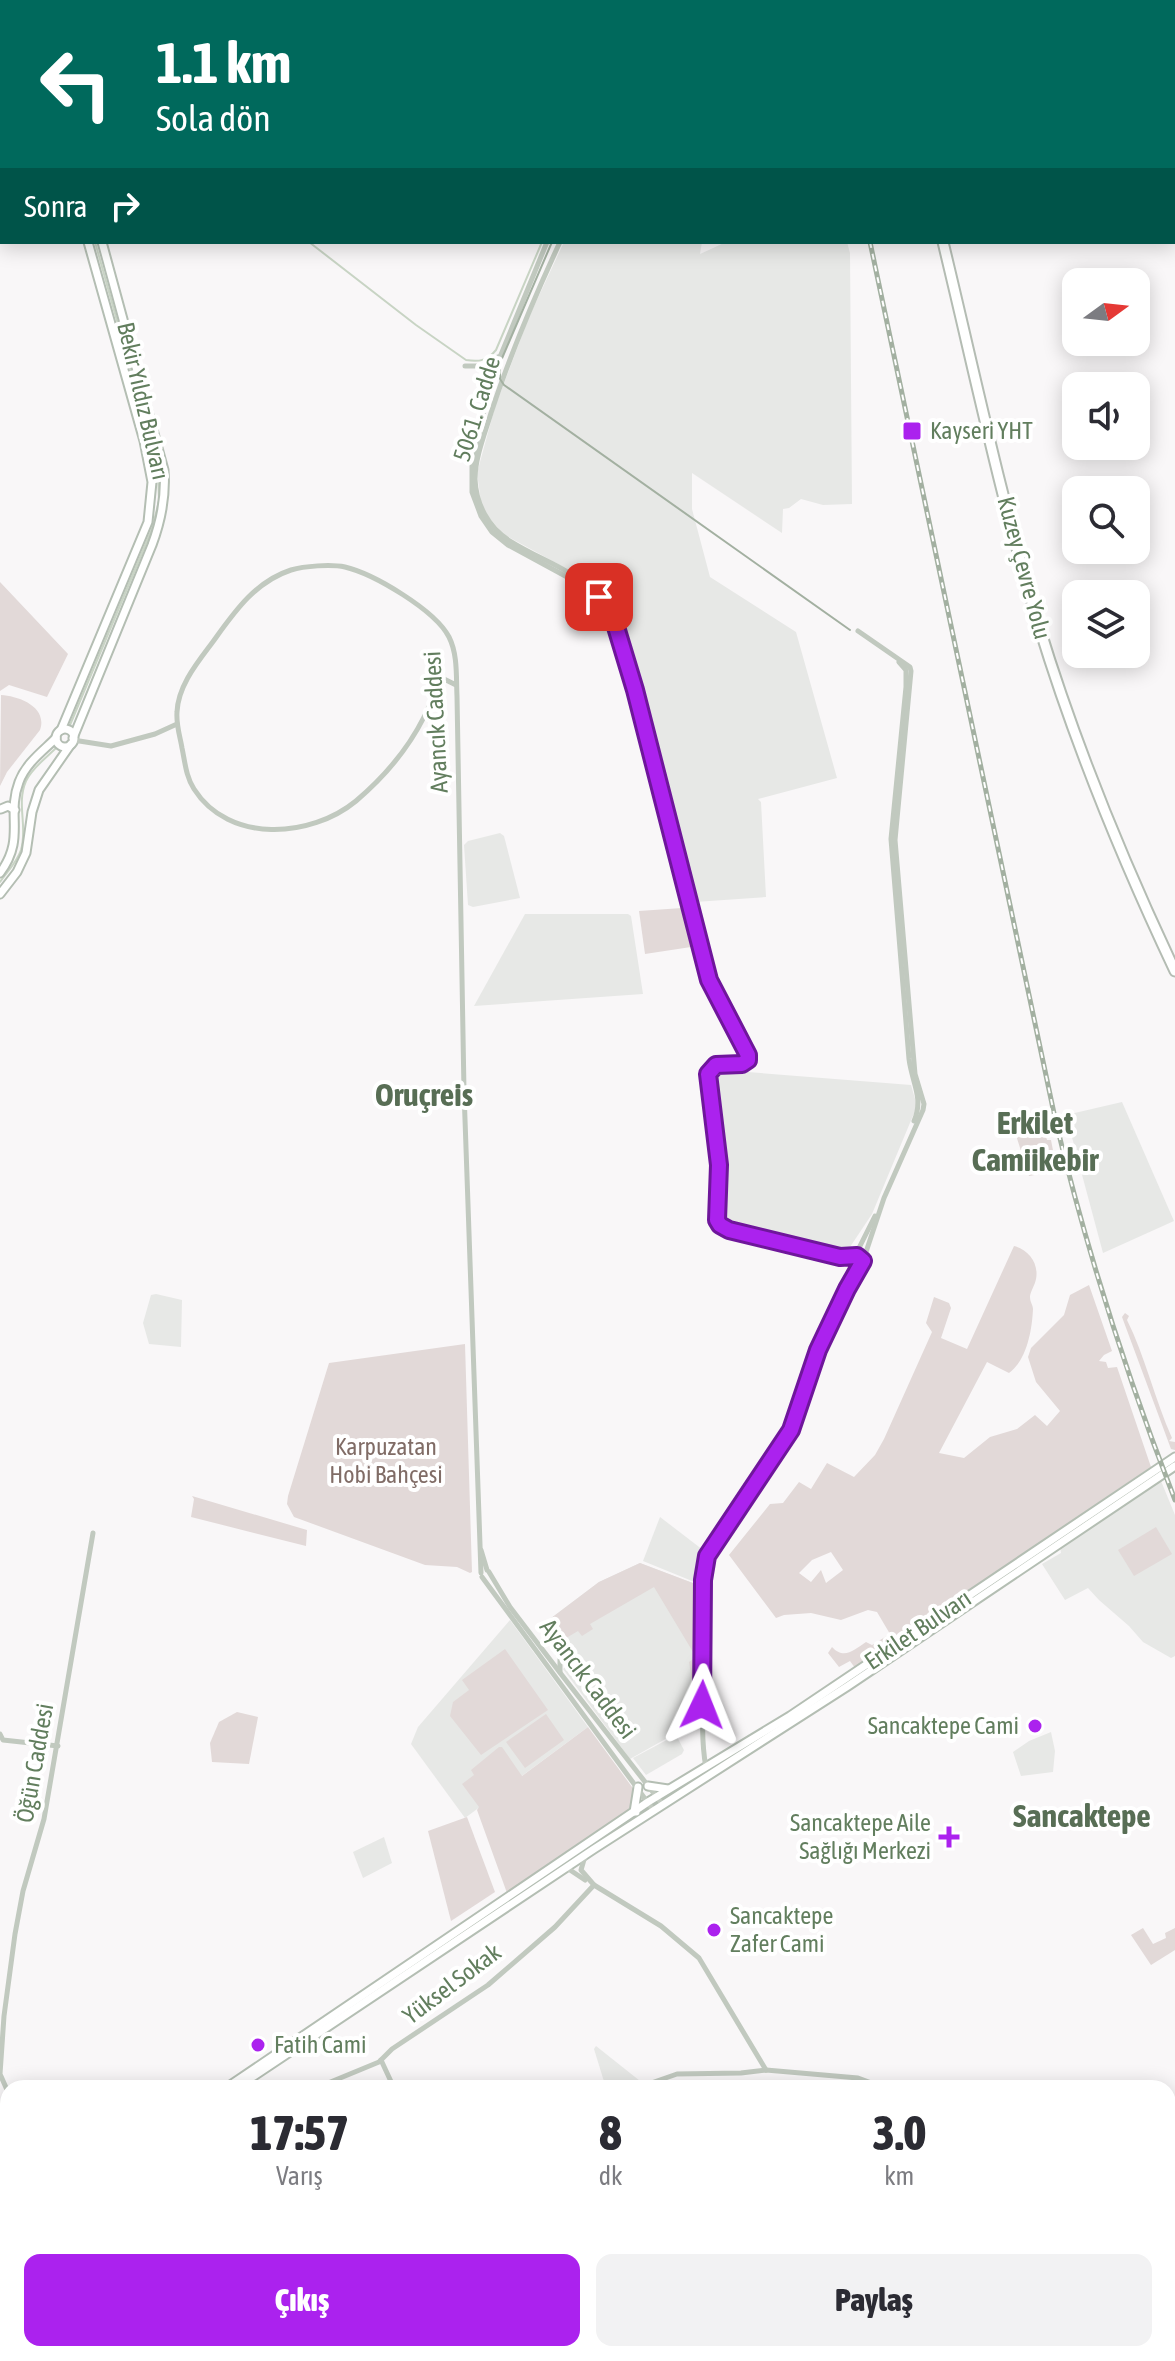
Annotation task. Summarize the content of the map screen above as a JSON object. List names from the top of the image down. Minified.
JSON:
{"streets":{"highway":["Kuzey Çevre Yolu"],"main road":["Bekir Yıldız Bulvarı","Erkilet Bulvarı"],"street":["5061. Cadde","Ayancık Caddesi","Öğün Caddesi","Yüksel Sokak"]},"crossings":[["Ayancık Caddesi","Erkilet Bulvarı"]],"districts":["Oruçreis","Erkilet Camiikebir","Sancaktepe"],"parks":["Karpuzatan Hobi Bahçesi"],"places":{"transit":["Kayseri YHT"],"other":["Sancaktepe Cami","Sancaktepe Zafer Cami","Fatih Cami"],"health":["Sancaktepe Aile Sağlığı Merkezi"]},"north":"right","page":{"turn":["1.1 km","Sola dön"],"then":"Sonra","eta":["17:57","Varış","8","dk","3.0","km"],"buttons":["Çıkış","Paylaş"]}}
